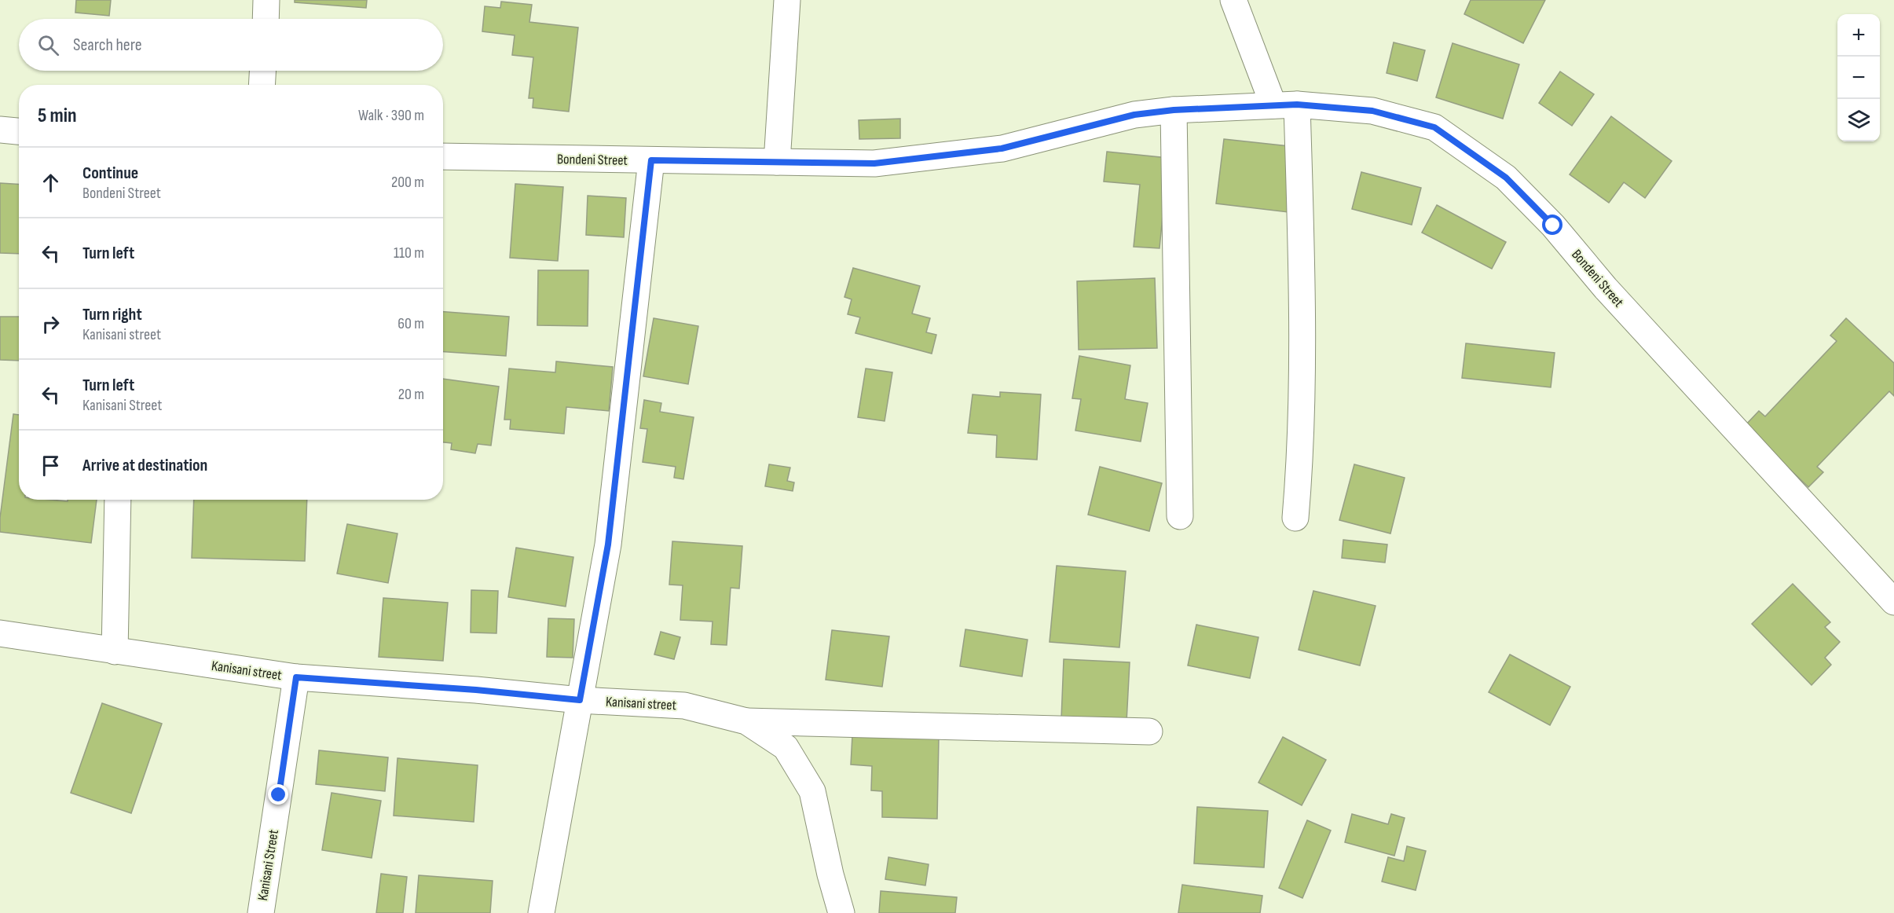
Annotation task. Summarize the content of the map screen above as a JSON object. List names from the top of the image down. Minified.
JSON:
{"streets":{"street":["Bondeni Street","Kanisani street","Kanisani Street"]},"crossings":[["Kanisani street","Kanisani Street"]],"page":{"map_buttons":["+","−"],"search":"Search here","heading":["5 min","Walk · 390 m"],"list":[["Continue","Bondeni Street","200 m"],["Turn left","110 m"],["Turn right","Kanisani street","60 m"],["Turn left","Kanisani Street","20 m"],"Arrive at destination"]}}
